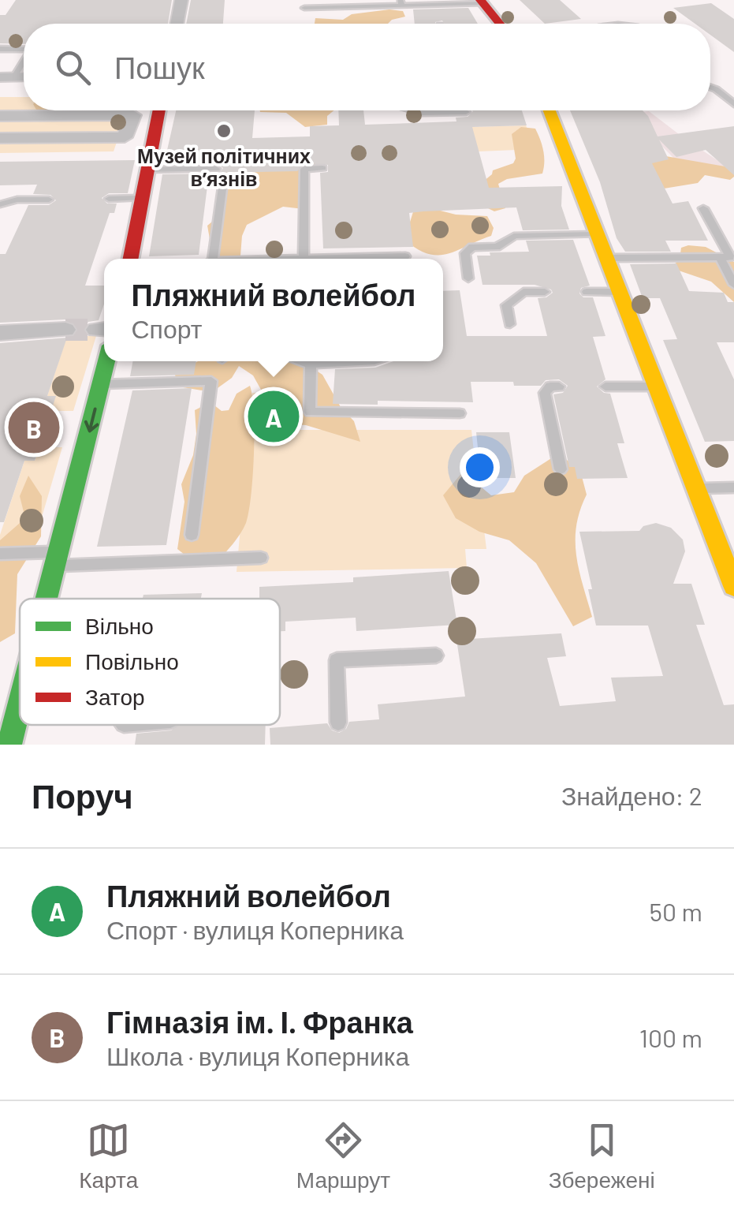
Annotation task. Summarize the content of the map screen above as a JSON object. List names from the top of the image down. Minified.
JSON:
{"places":["Музей політичних в’язнів"],"legend":["Вільно","Повільно","Затор"],"page":{"search":"Пошук","popup":["Пляжний волейбол","Спорт"],"pins":["A","B"],"heading":["Поруч","Знайдено: 2"],"list":[{"mark":"A","name":"Пляжний волейбол","note":"Спорт · вулиця Коперника","value":"50 m"},{"mark":"B","name":"Гімназія ім. І. Франка","note":"Школа · вулиця Коперника","value":"100 m"}],"nav":["Карта","Маршрут","Збережені"]}}
